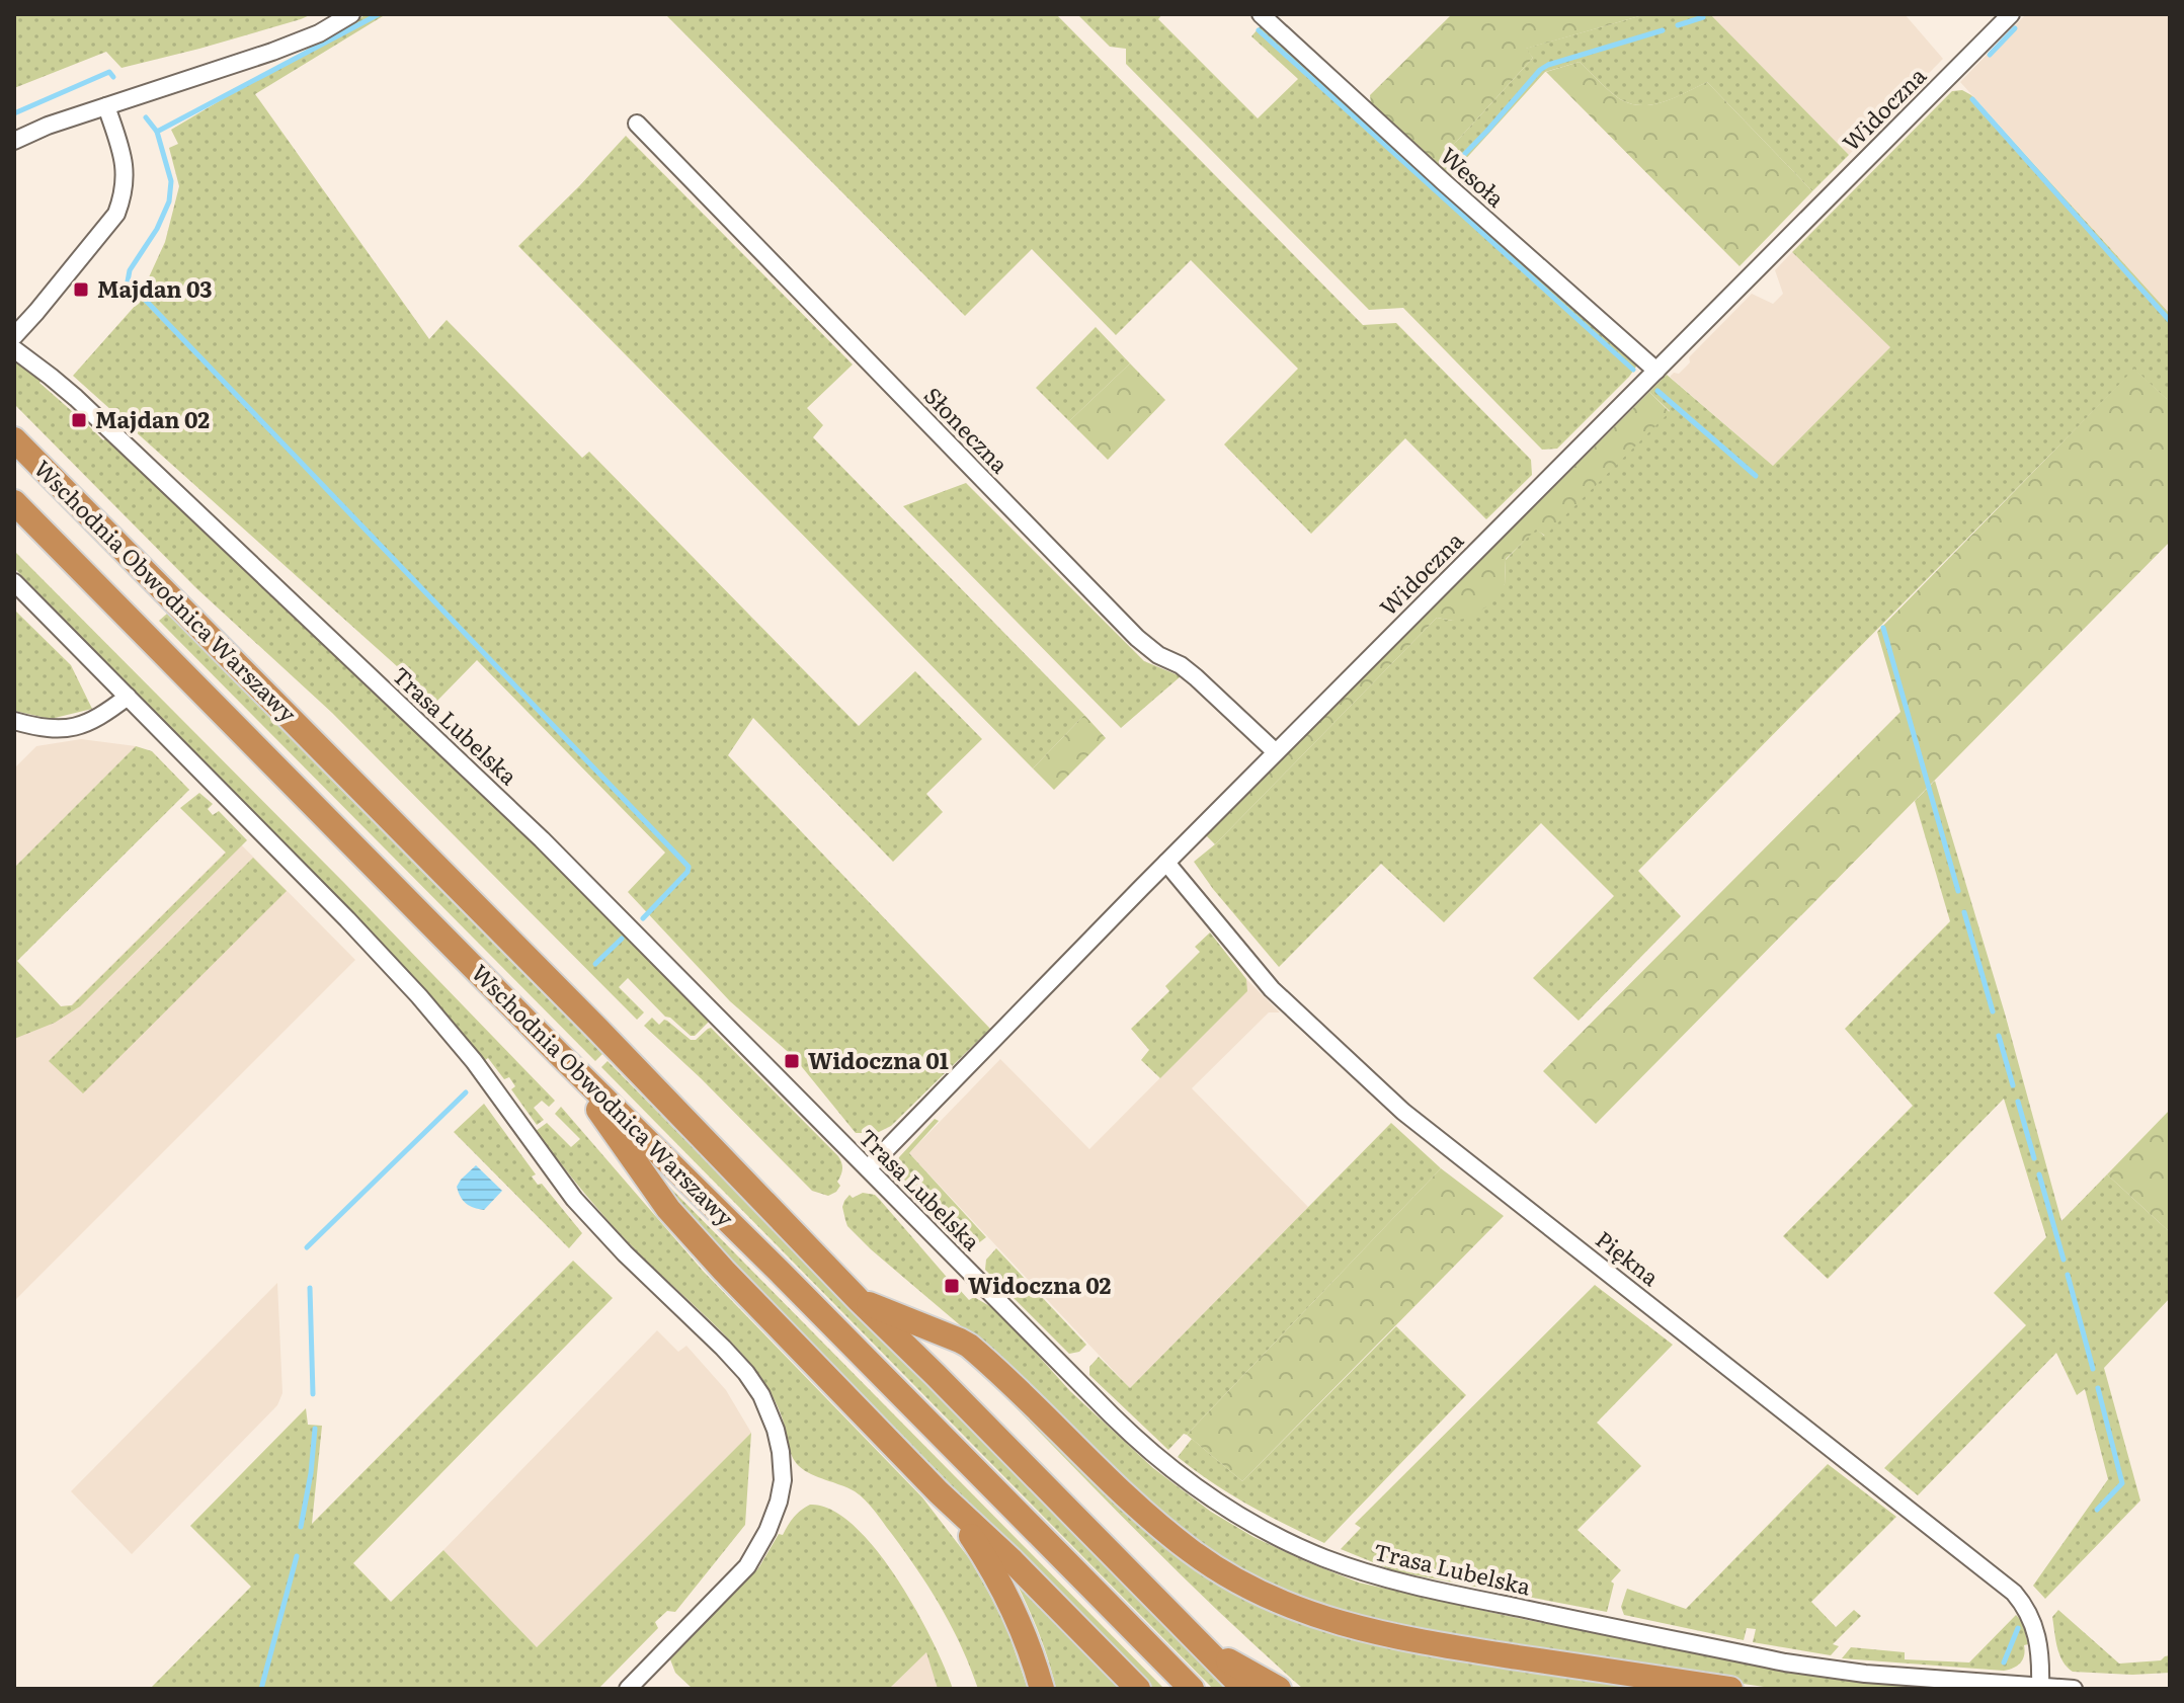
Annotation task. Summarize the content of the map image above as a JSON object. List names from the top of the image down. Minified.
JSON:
{"streets":{"highway":["Wschodnia Obwodnica Warszawy"],"street":["Widoczna","Wesoła","Słoneczna","Trasa Lubelska","Piękna"]},"crossings":[["Widoczna","Wesoła"],["Widoczna","Słoneczna"],["Widoczna","Trasa Lubelska"],["Widoczna","Piękna"],["Trasa Lubelska","Piękna"]],"places":{"transit":["Majdan 03","Majdan 02","Widoczna 01","Widoczna 02"]}}
